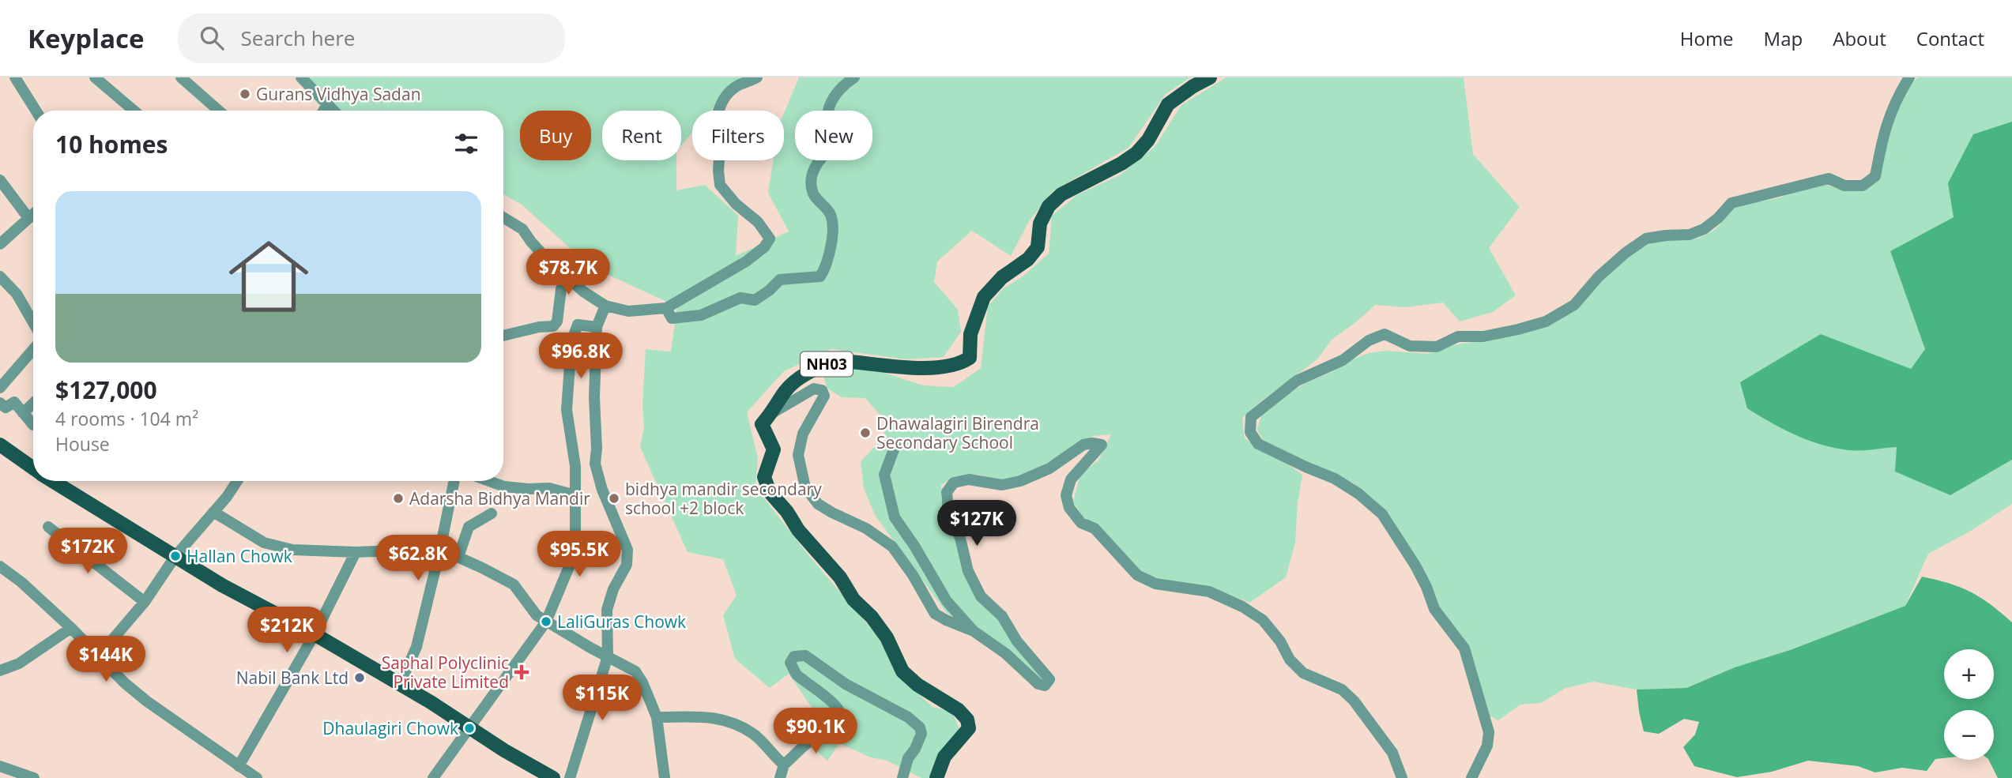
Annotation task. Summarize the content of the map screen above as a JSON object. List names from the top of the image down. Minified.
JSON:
{"streets":{"main road":["NH03"]},"places":{"other":["Gurans Vidhya Sadan","Dhawalagiri Birendra Secondary School","Adarsha Bidhya Mandir","bidhya mandir secondary school +2 block","Hallan Chowk","LaliGuras Chowk","Nabil Bank Ltd","Dhaulagiri Chowk"],"health":["Saphal Polyclinic Private Limited"]},"page":{"header":"Keyplace","search":"Search here","nav":["Home","Map","About","Contact"],"chip":["Buy","Rent","Filters","New"],"heading":"10 homes","list":[{"name":"$127,000","note":"4 rooms · 104 m² · House"}],"price":["$78.7K","$96.8K","$127K","$172K","$95.5K","$62.8K","$212K","$144K","$115K","$90.1K"],"map_buttons":["+","−"]}}
